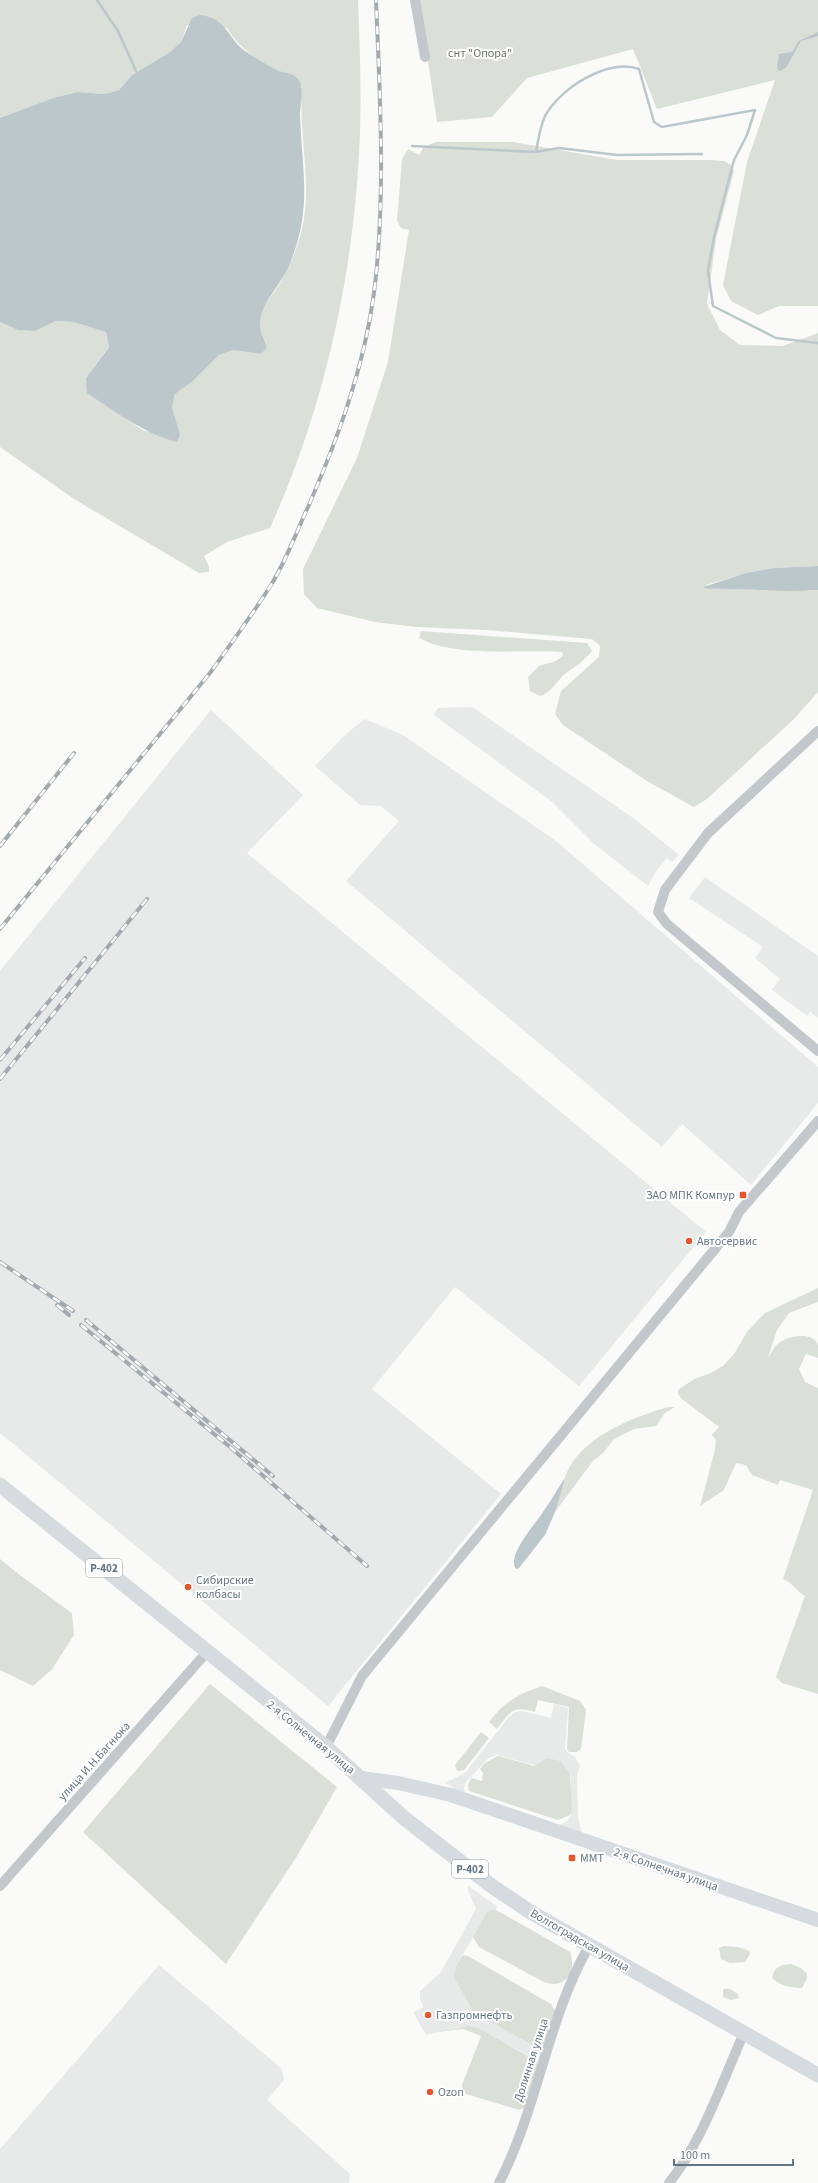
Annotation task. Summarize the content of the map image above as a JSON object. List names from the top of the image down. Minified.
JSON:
{"streets":{"main road":["Р-402","2-я Солнечная улица","Волгоградская улица"],"street":["улица И.Н.Багнюка","Долинная улица"]},"crossings":[["2-я Солнечная улица","улица И.Н.Багнюка"],["2-я Солнечная улица","Волгоградская улица"],["Волгоградская улица","Долинная улица"]],"parks":["снт \"Опора\""],"places":{"transit":["ЗАО МПК Компур","ММТ"],"other":["Автосервис","Сибирские колбасы","Газпромнефть","Ozon"]},"scale_bar":"100 m"}
